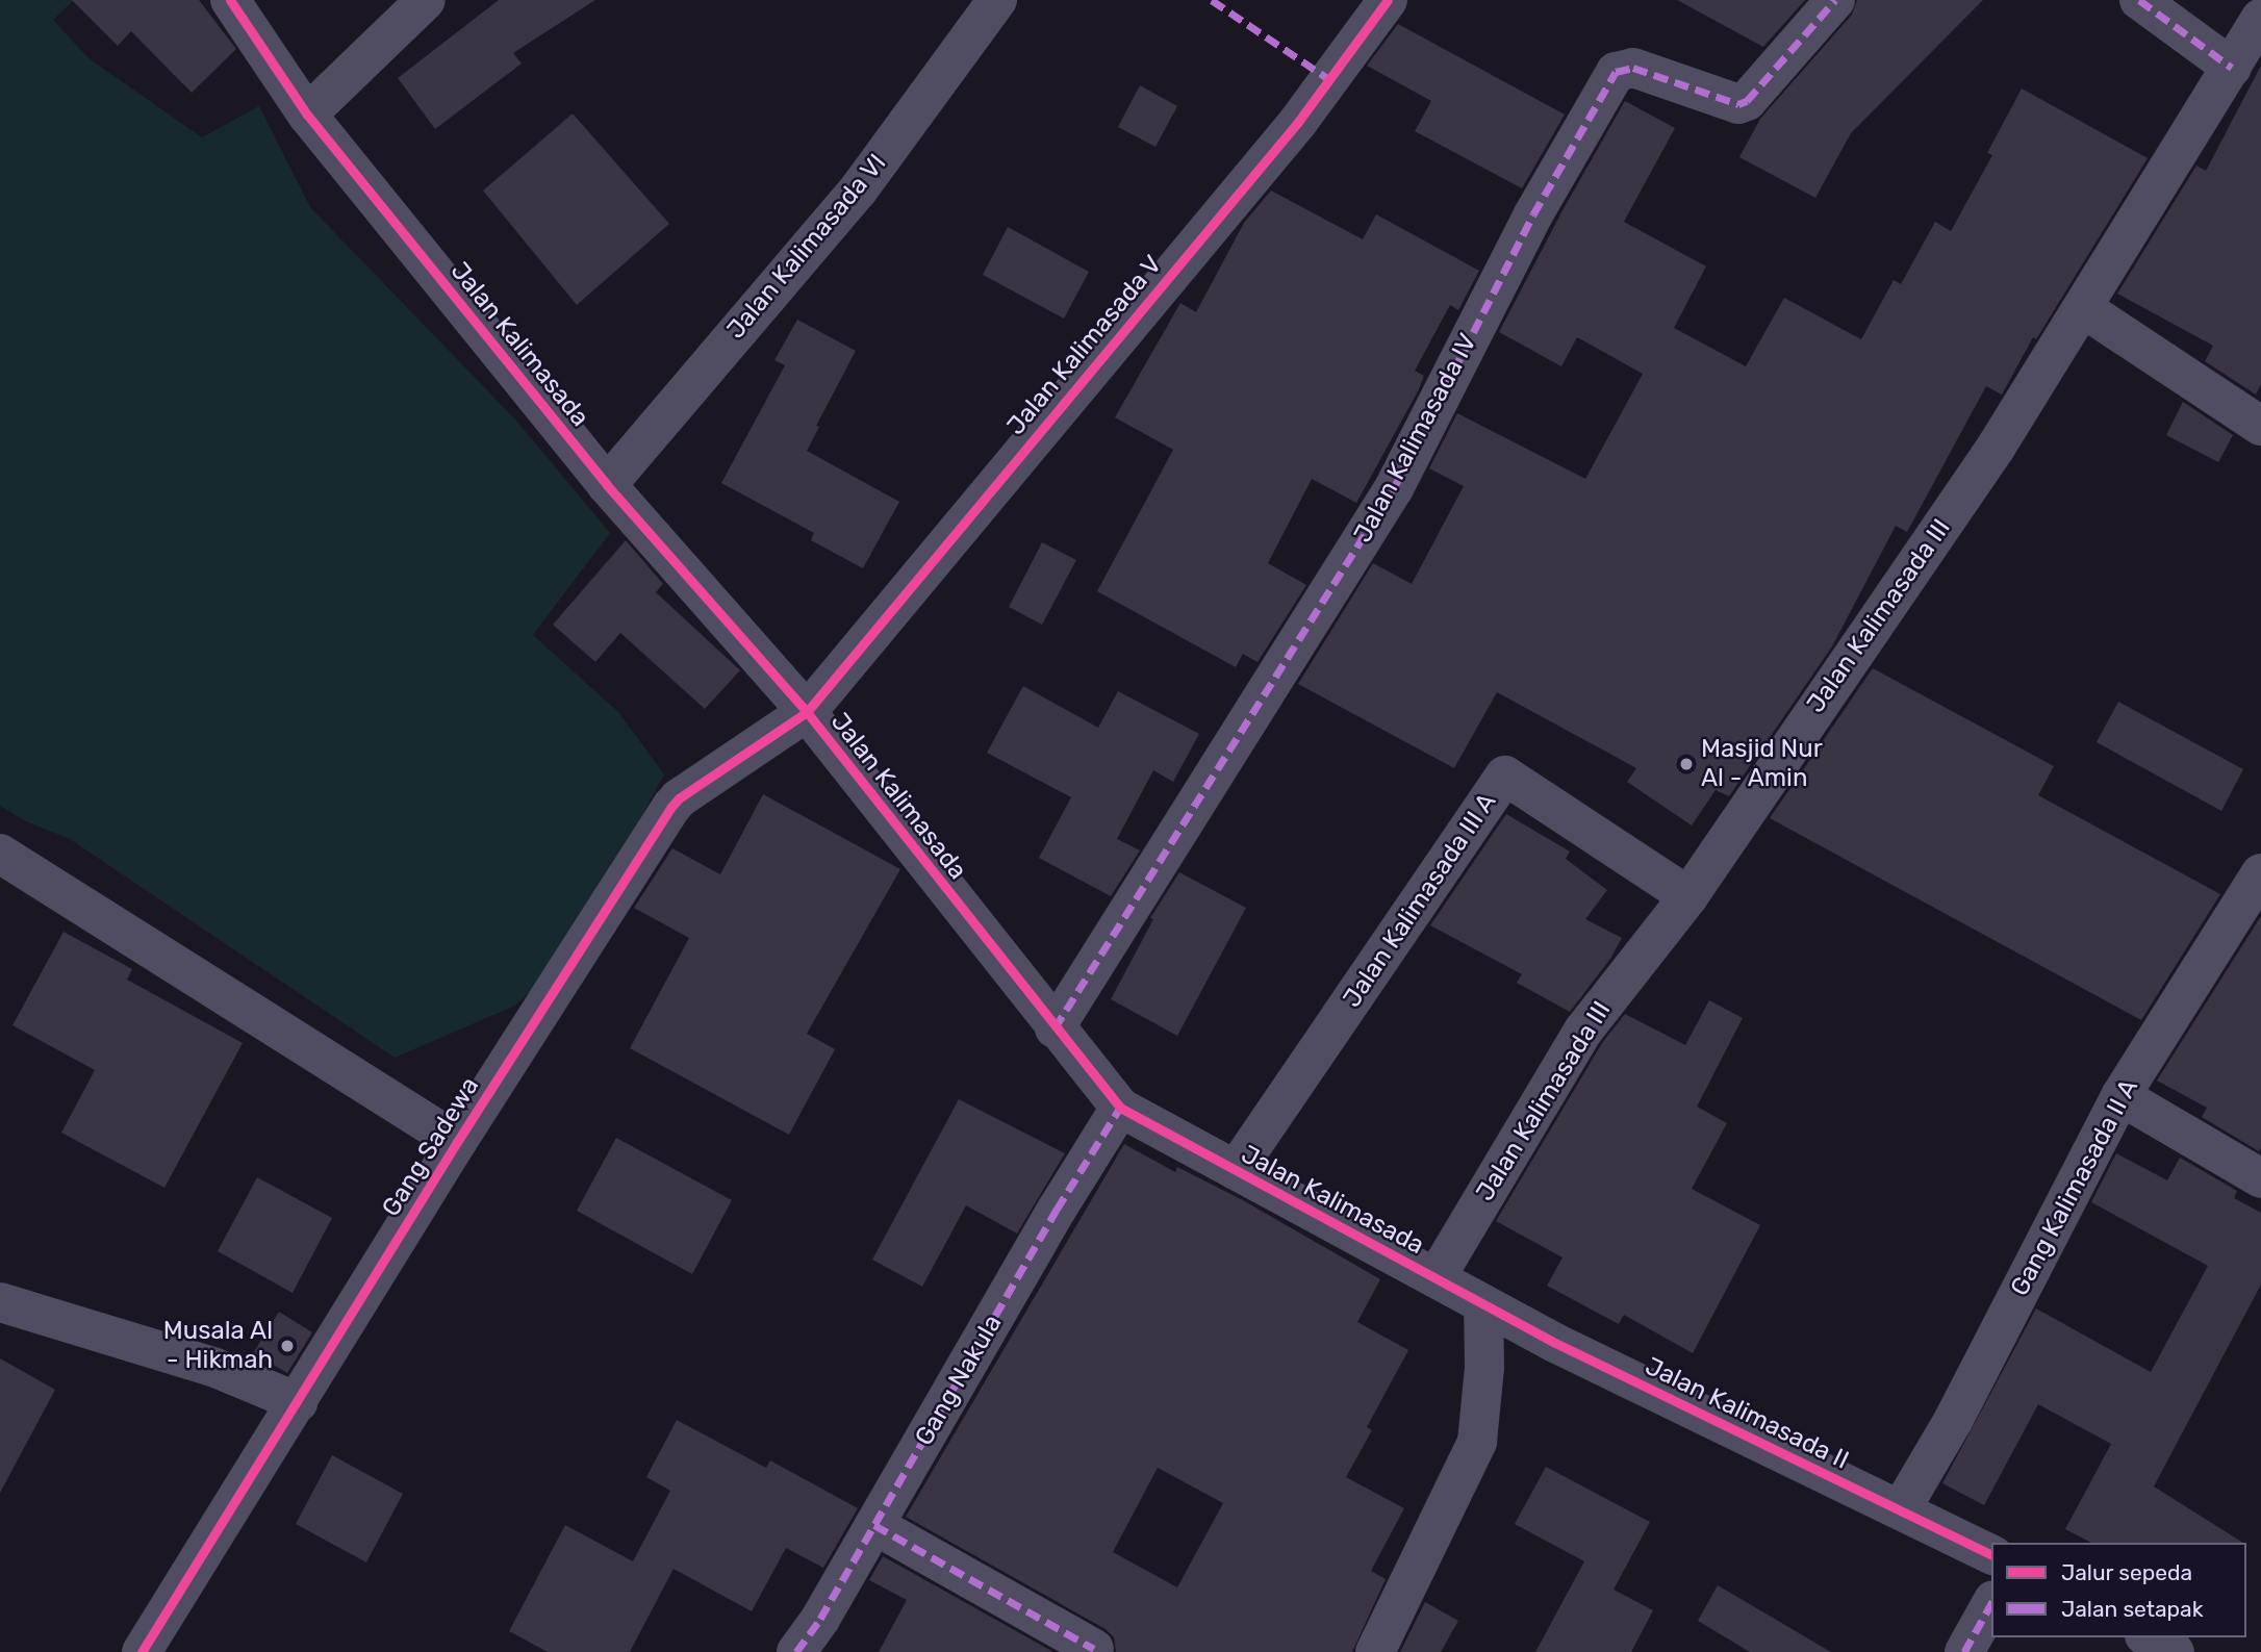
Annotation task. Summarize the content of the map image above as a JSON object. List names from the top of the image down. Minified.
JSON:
{"streets":{"street":["Jalan Kalimasada VI","Jalan Kalimasada","Jalan Kalimasada V","Jalan Kalimasada IV","Jalan Kalimasada III","Jalan Kalimasada III A","Gang Sadewa","Gang Kalimasada II A","Gang Nakula","Jalan Kalimasada II"]},"crossings":[["Jalan Kalimasada VI","Jalan Kalimasada"],["Jalan Kalimasada","Jalan Kalimasada V"],["Jalan Kalimasada","Jalan Kalimasada IV"],["Jalan Kalimasada","Jalan Kalimasada III"],["Jalan Kalimasada","Jalan Kalimasada III A"],["Jalan Kalimasada","Gang Sadewa"],["Jalan Kalimasada","Gang Nakula"],["Jalan Kalimasada","Jalan Kalimasada II"],["Jalan Kalimasada V","Gang Sadewa"],["Jalan Kalimasada III","Jalan Kalimasada III A"],["Gang Kalimasada II A","Jalan Kalimasada II"]],"places":["Masjid Nur Al - Amin","Musala Al - Hikmah"],"legend":["Jalur sepeda","Jalan setapak"]}
